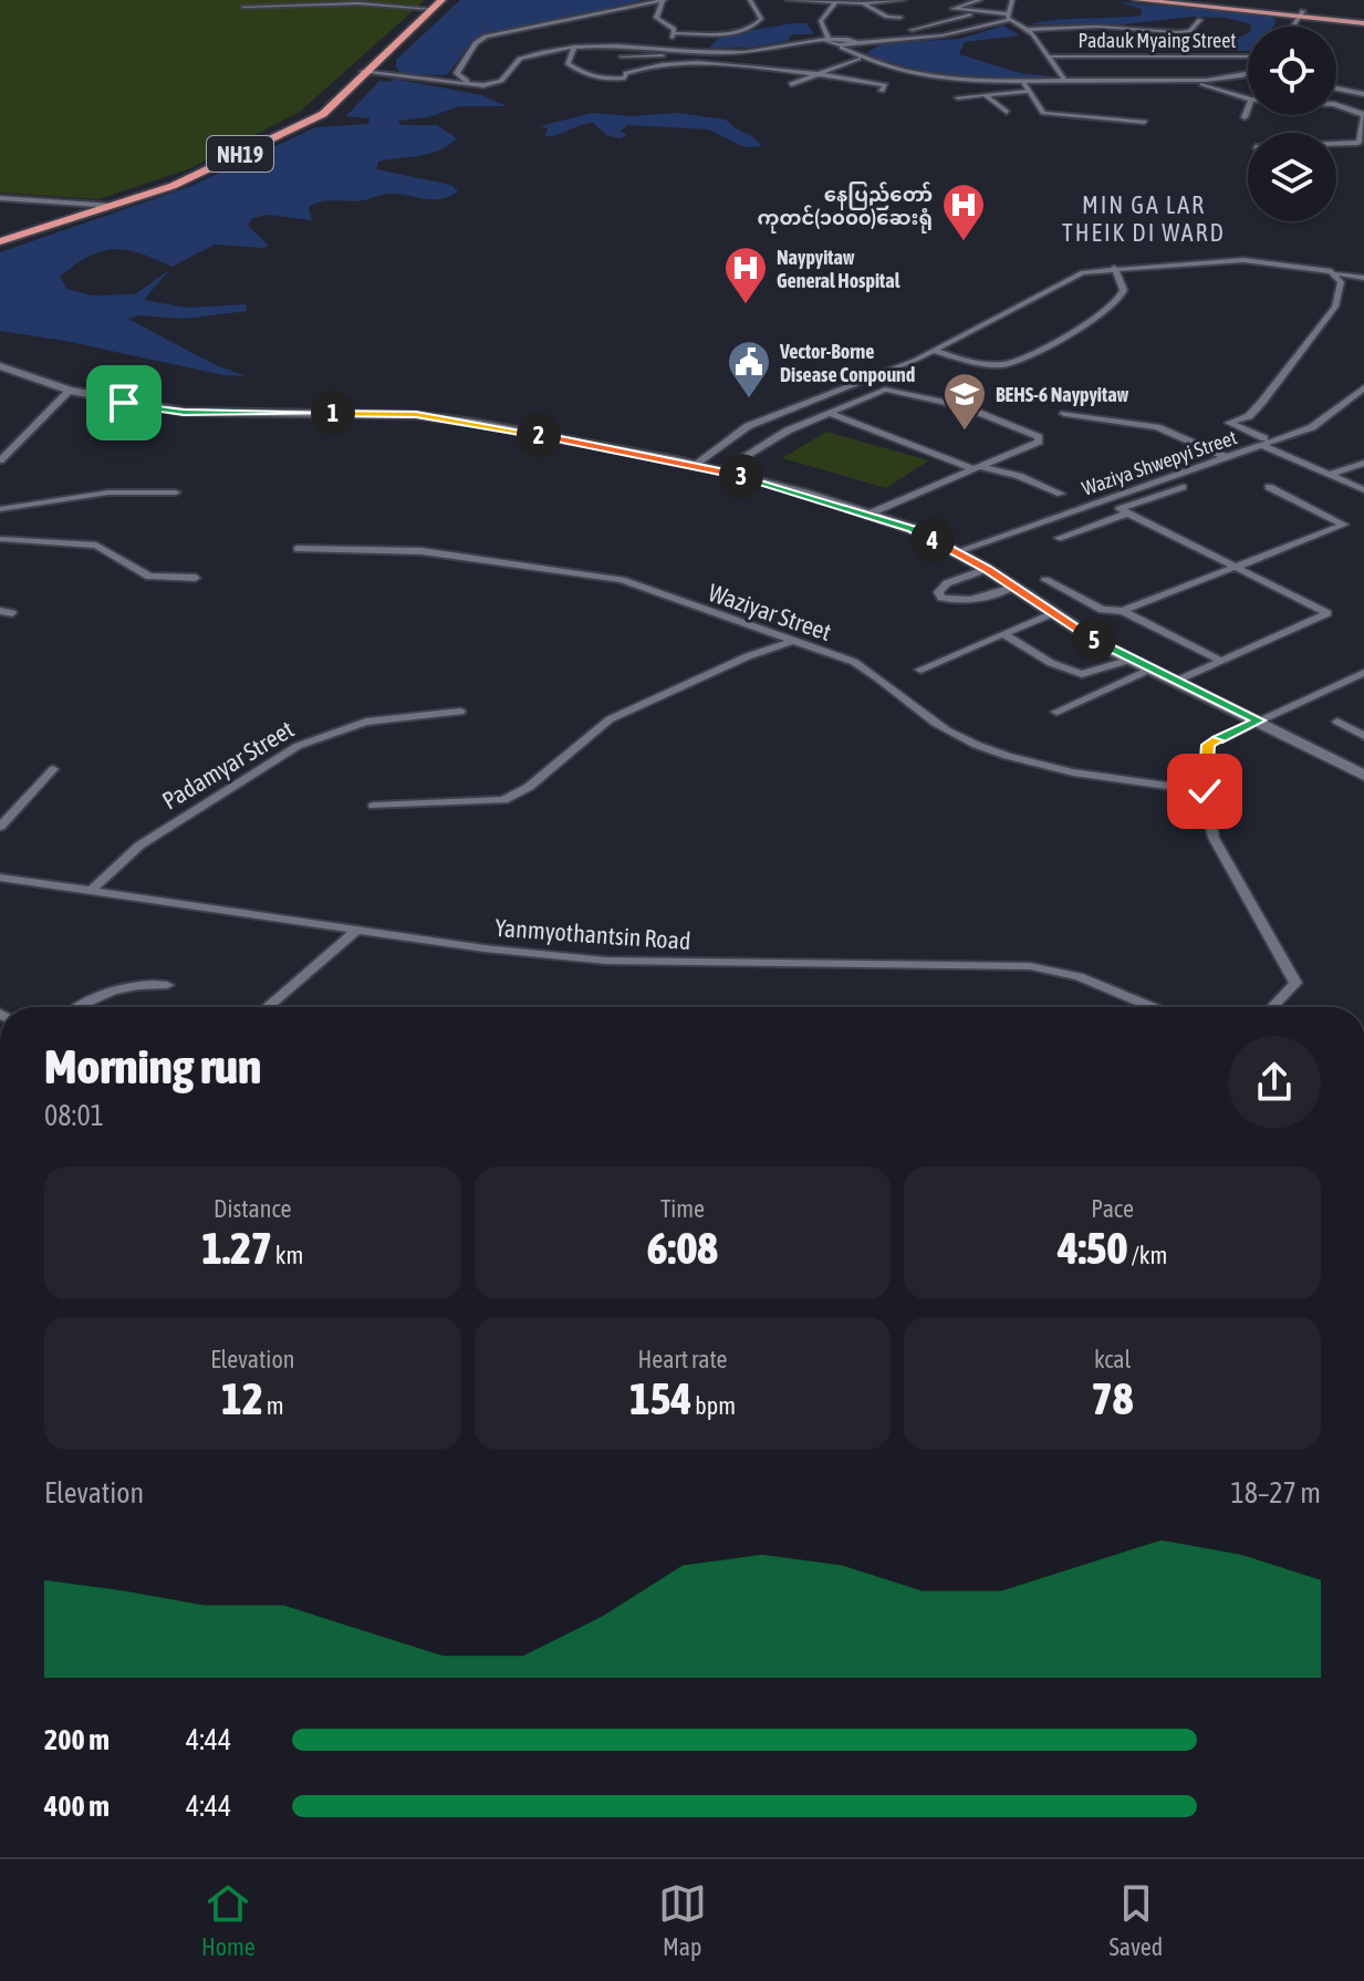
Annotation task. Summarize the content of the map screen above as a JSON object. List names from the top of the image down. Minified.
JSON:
{"streets":{"highway":["NH19"],"street":["Padauk Myaing Street","Waziya Shwepyi Street","Waziyar Street","Padamyar Street","Yanmyothantsin Road"]},"crossings":[["Padamyar Street","Yanmyothantsin Road"]],"districts":["MIN GA LAR THEIK DI WARD"],"places":{"hospital":["နေပြည်တော် ကုတင်(၁၀၀၀)ဆေးရုံ","Naypyitaw General Hospital"],"public building":["Vector-Borne Disease Conpound"],"school or university":["BEHS-6 Naypyitaw"]},"page":{"pins":["1","2","3","4","5"],"heading":["Morning run","08:01"],"stats":[["Distance","1.27 km"],["Time","6:08"],["Pace","4:50 /km"],["Elevation","12 m"],["Heart rate","154 bpm"],["kcal","78"]],"chart":["Elevation","18–27 m"],"list":[{"name":"200 m","note":"4:44"},{"name":"400 m","note":"4:44"}],"tabs":["Home","Map","Saved"]}}
